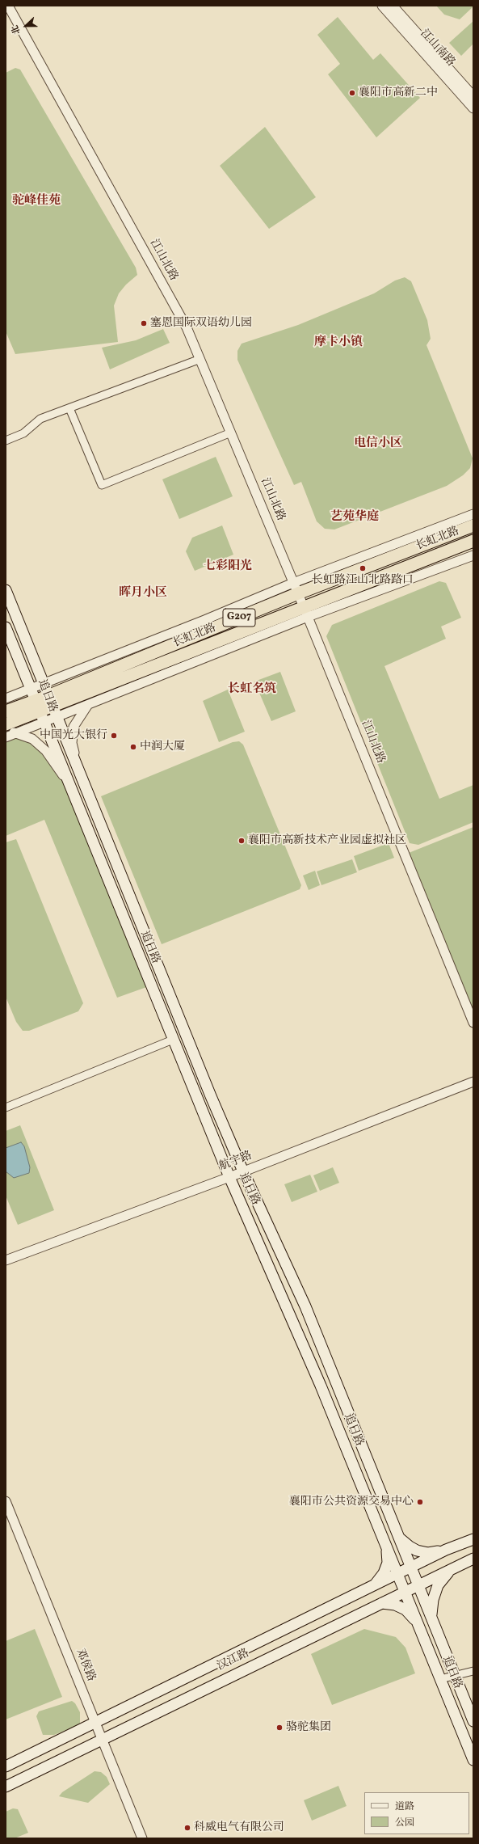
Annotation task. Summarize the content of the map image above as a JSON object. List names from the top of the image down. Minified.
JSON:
{"streets":{"highway":["长虹北路","G207"],"main road":["追日路","汉江路"],"street":["江山南路","江山北路","航宇路","邓侯路"]},"crossings":[["江山北路","长虹北路"],["长虹北路","追日路"],["追日路","航宇路"],["追日路","汉江路"],["汉江路","邓侯路"]],"districts":["驼峰佳苑","摩卡小镇","电信小区","艺苑华庭","七彩阳光","晖月小区","长虹名筑"],"places":["襄阳市高新二中","塞恩国际双语幼儿园","长虹路江山北路路口","中国光大银行","中润大厦","襄阳市高新技术产业园虚拟社区","襄阳市公共资源交易中心","骆驼集团","科威电气有限公司"],"legend":["道路","公园"],"north":"left"}
